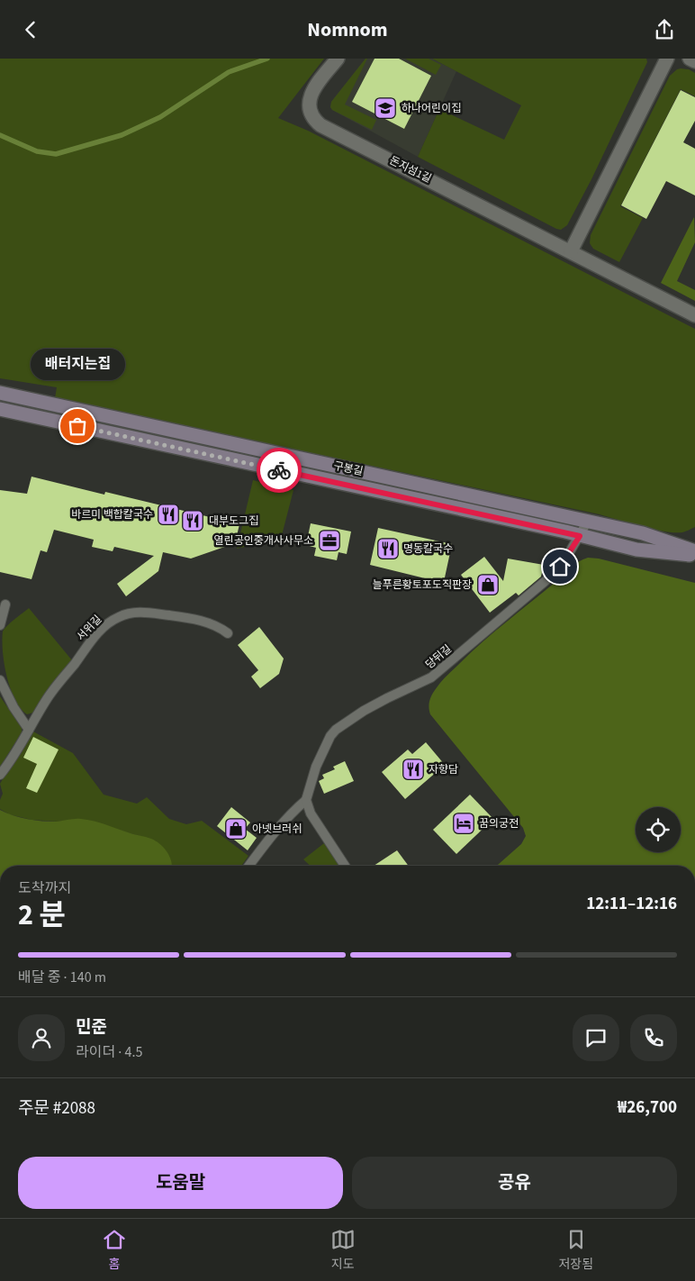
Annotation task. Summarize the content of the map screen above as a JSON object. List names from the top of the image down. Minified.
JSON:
{"streets":{"street":["돈지섬1길","구봉길"],"lane":["서위길","당뒤길"]},"crossings":[["구봉길","당뒤길"]],"places":{"school or university":["하나어린이집"],"other":["배터지는집"],"restaurant":["바르미 백합칼국수","대부도그집","명동칼국수","자향담"],"office":["열린공인중개사사무소"],"shop":["늘푸른황토포도직판장","아넷브러쉬"],"hotel":["꿈의궁전"]},"page":{"header":"Nomnom","bubble":"배터지는집","heading":["2 분","도착까지","12:11–12:16"],"panel":["민준","라이더 · 4.5","주문 #2088","₩26,700"],"bar":"배달 중 · 140 m","buttons":["도움말","공유"],"tabs":["홈","지도","저장됨"]}}
